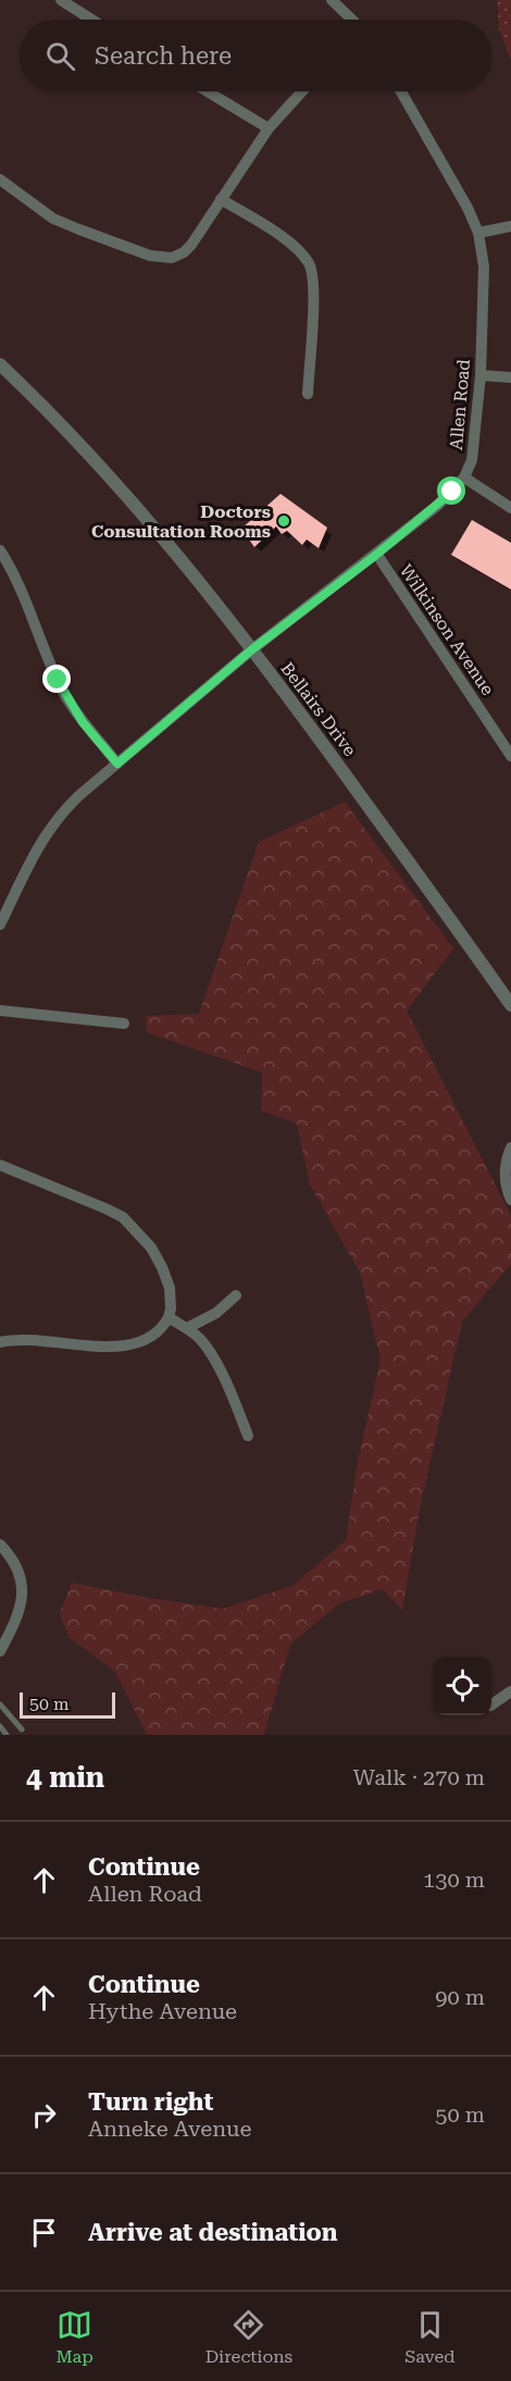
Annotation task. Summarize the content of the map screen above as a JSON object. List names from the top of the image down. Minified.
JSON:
{"streets":{"street":["Allen Road","Wilkinson Avenue","Bellairs Drive"]},"crossings":[["Allen Road","Wilkinson Avenue"],["Allen Road","Bellairs Drive"]],"places":["Doctors Consultation Rooms"],"scale_bar":"50 m","page":{"search":"Search here","scale":"50 m","heading":["4 min","Walk · 270 m"],"list":[["Continue","Allen Road","130 m"],["Continue","Hythe Avenue","90 m"],["Turn right","Anneke Avenue","50 m"],"Arrive at destination"],"nav":["Map","Directions","Saved"]}}
